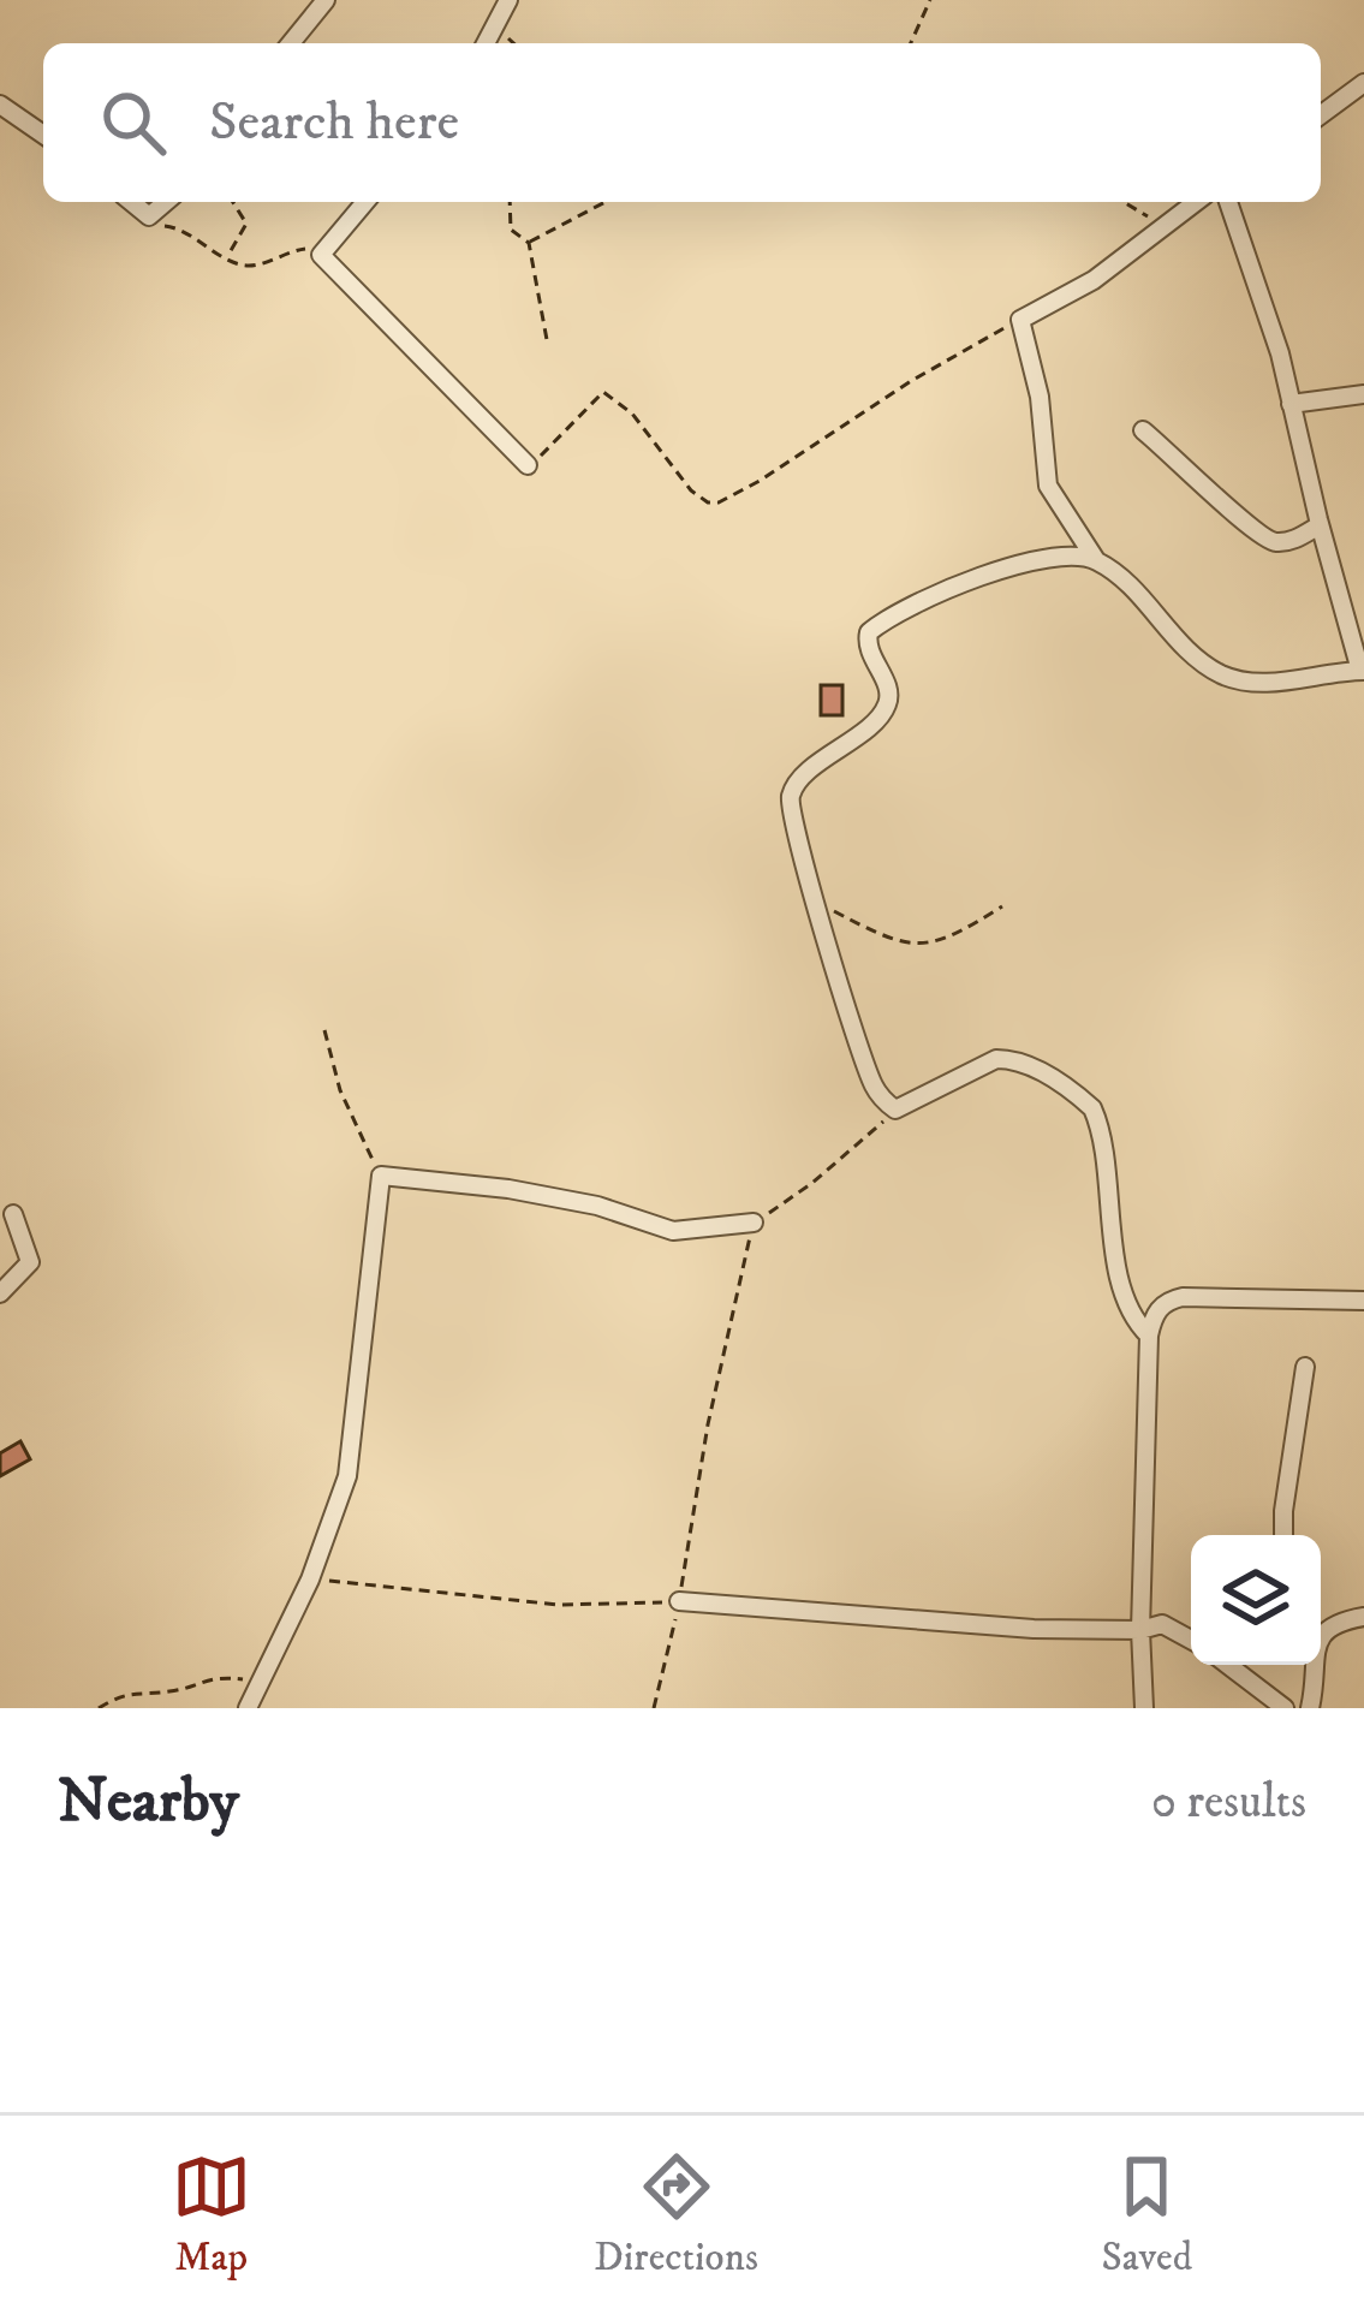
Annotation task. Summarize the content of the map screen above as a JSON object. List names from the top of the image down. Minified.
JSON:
{"page":{"search":"Search here","heading":["Nearby","0 results"],"nav":["Map","Directions","Saved"]}}
